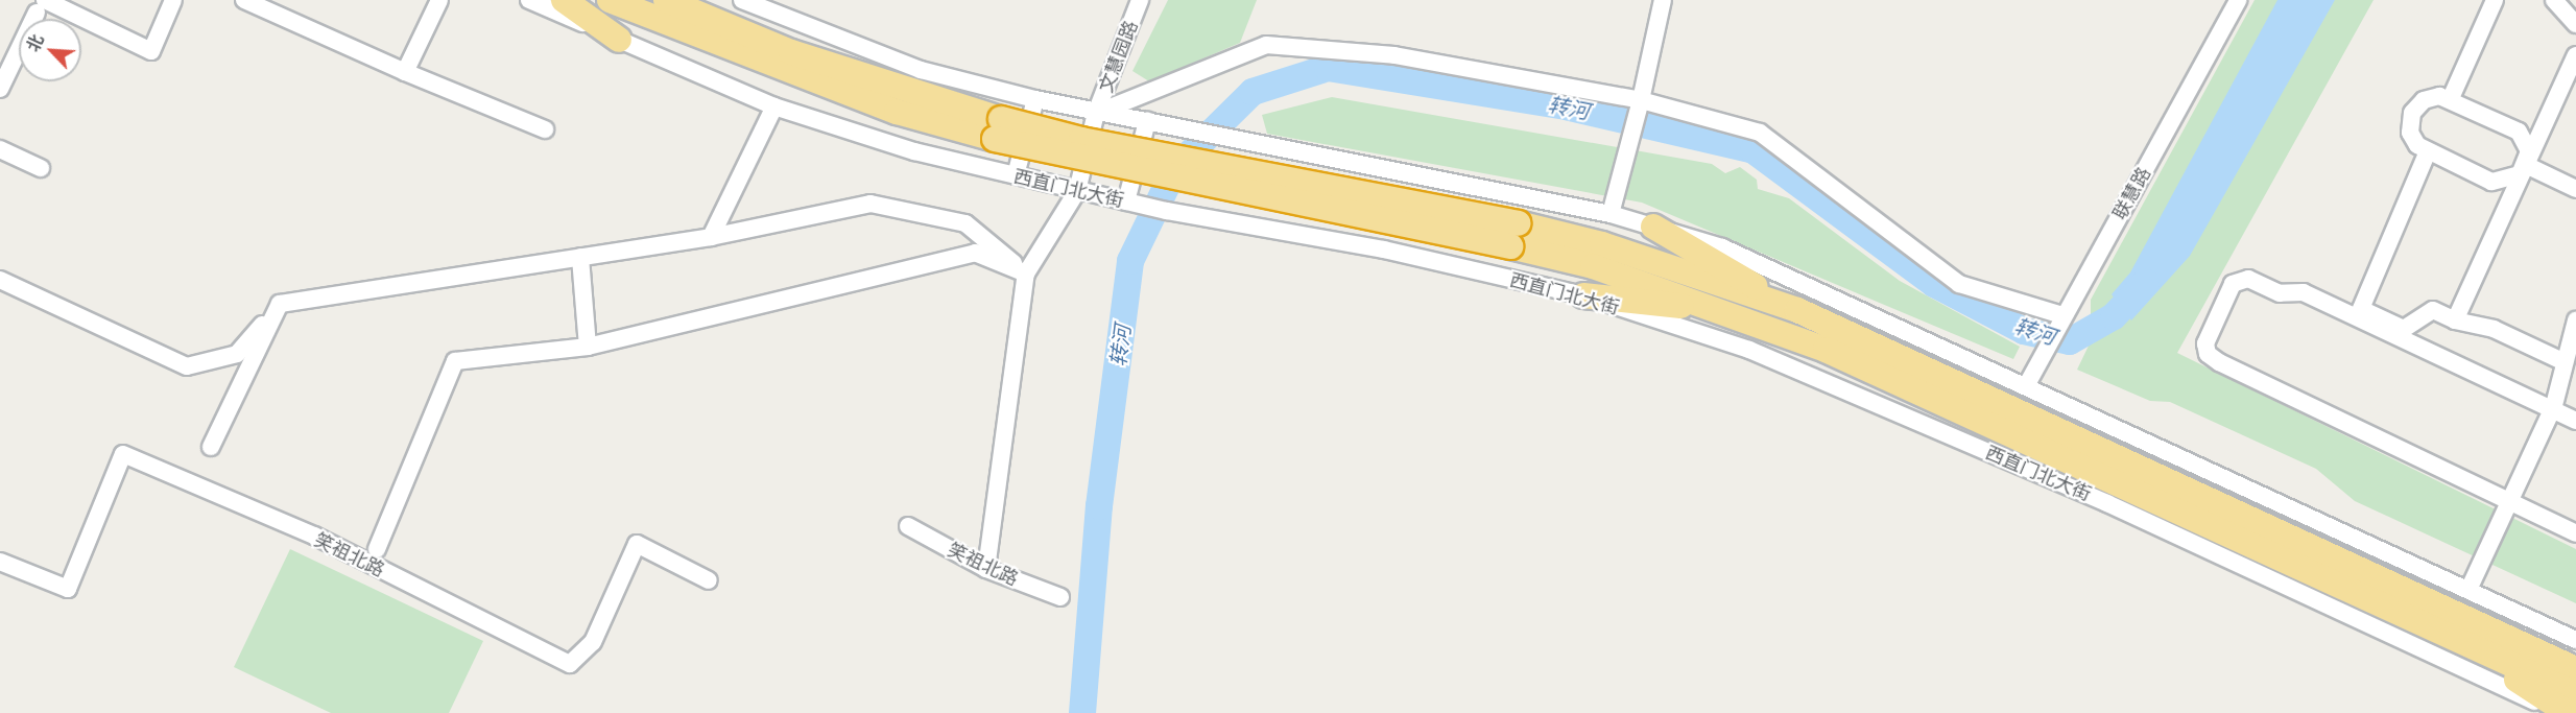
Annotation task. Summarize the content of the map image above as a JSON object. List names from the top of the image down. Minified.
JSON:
{"streets":{"highway":["西直门北大街"],"street":["文慧园路","联慧路","笑祖北路"]},"crossings":[["文慧园路","西直门北大街"]],"water":["转河"],"north":"top left"}
